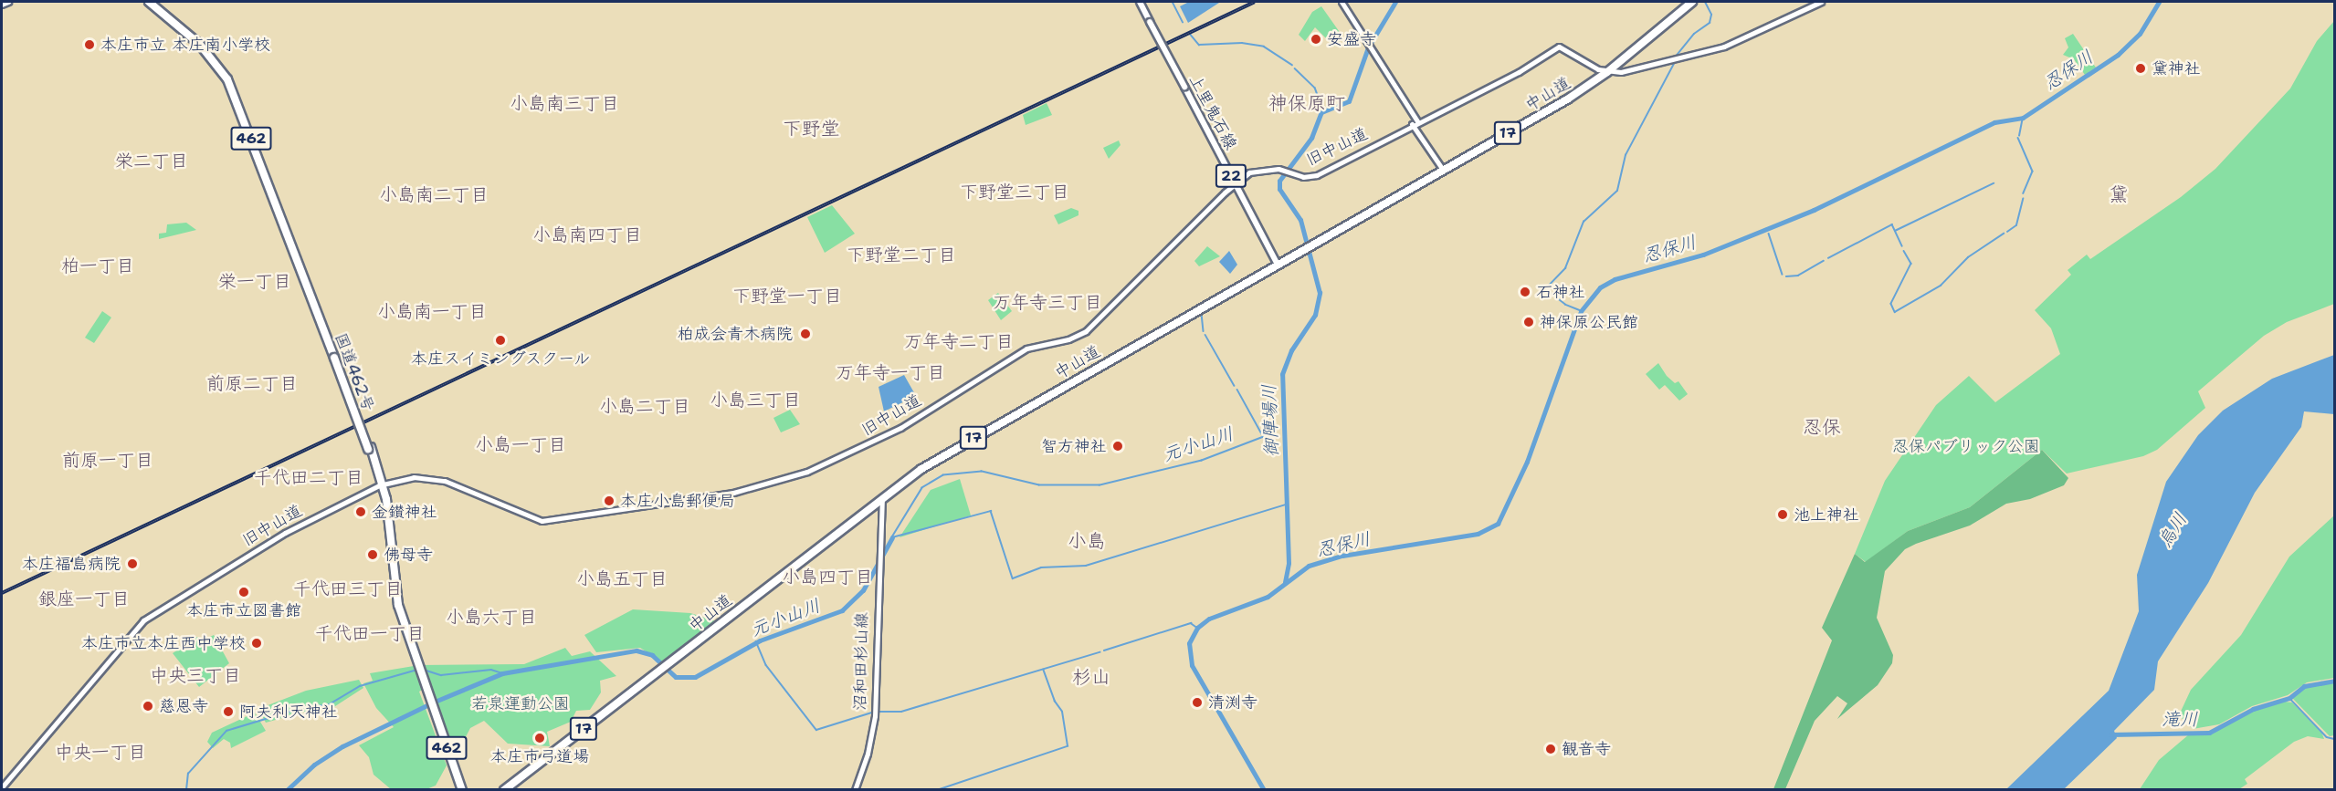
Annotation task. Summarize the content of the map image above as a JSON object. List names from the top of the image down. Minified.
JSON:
{"streets":{"highway":["中山道","17","462","国道462号"],"main road":["上里鬼石線","旧中山道","22","沼和田杉山線"]},"crossings":[["中山道","上里鬼石線"],["中山道","旧中山道"],["中山道","沼和田杉山線"],["上里鬼石線","旧中山道"],["旧中山道","国道462号"]],"districts":["小島南三丁目","神保原町","下野堂","栄二丁目","下野堂三丁目","小島南二丁目","黛","小島南四丁目","下野堂二丁目","柏一丁目","栄一丁目","下野堂一丁目","万年寺三丁目","小島南一丁目","万年寺二丁目","万年寺一丁目","前原二丁目","小島三丁目","小島二丁目","忍保","小島一丁目","前原一丁目","千代田二丁目","小島","小島四丁目","小島五丁目","千代田三丁目","銀座一丁目","小島六丁目","千代田一丁目","中央三丁目","杉山","中央一丁目"],"water":["忍保川","御陣場川","元小山川","烏川","滝川"],"parks":["忍保パブリック公園","若泉運動公園"],"places":["安盛寺","本庄市立 本庄南小学校","黛神社","石神社","神保原公民館","柏成会青木病院","本庄スイミングスクール","智方神社","本庄小島郵便局","金鑚神社","池上神社","佛母寺","本庄福島病院","本庄市立図書館","本庄市立本庄西中学校","清渕寺","慈恩寺","阿夫利天神社","本庄市弓道場","観音寺"]}
